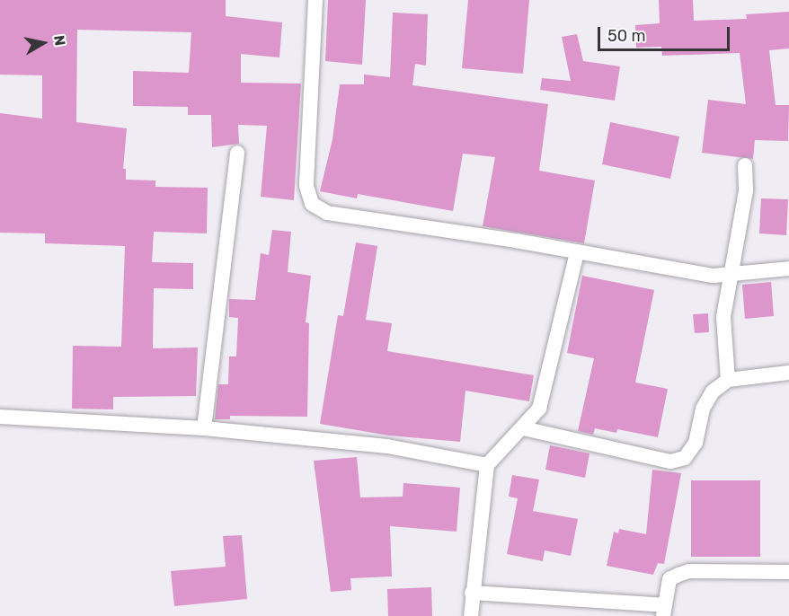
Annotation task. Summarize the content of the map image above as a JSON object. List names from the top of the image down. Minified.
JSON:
{"scale_bar":"50 m","north":"right"}
